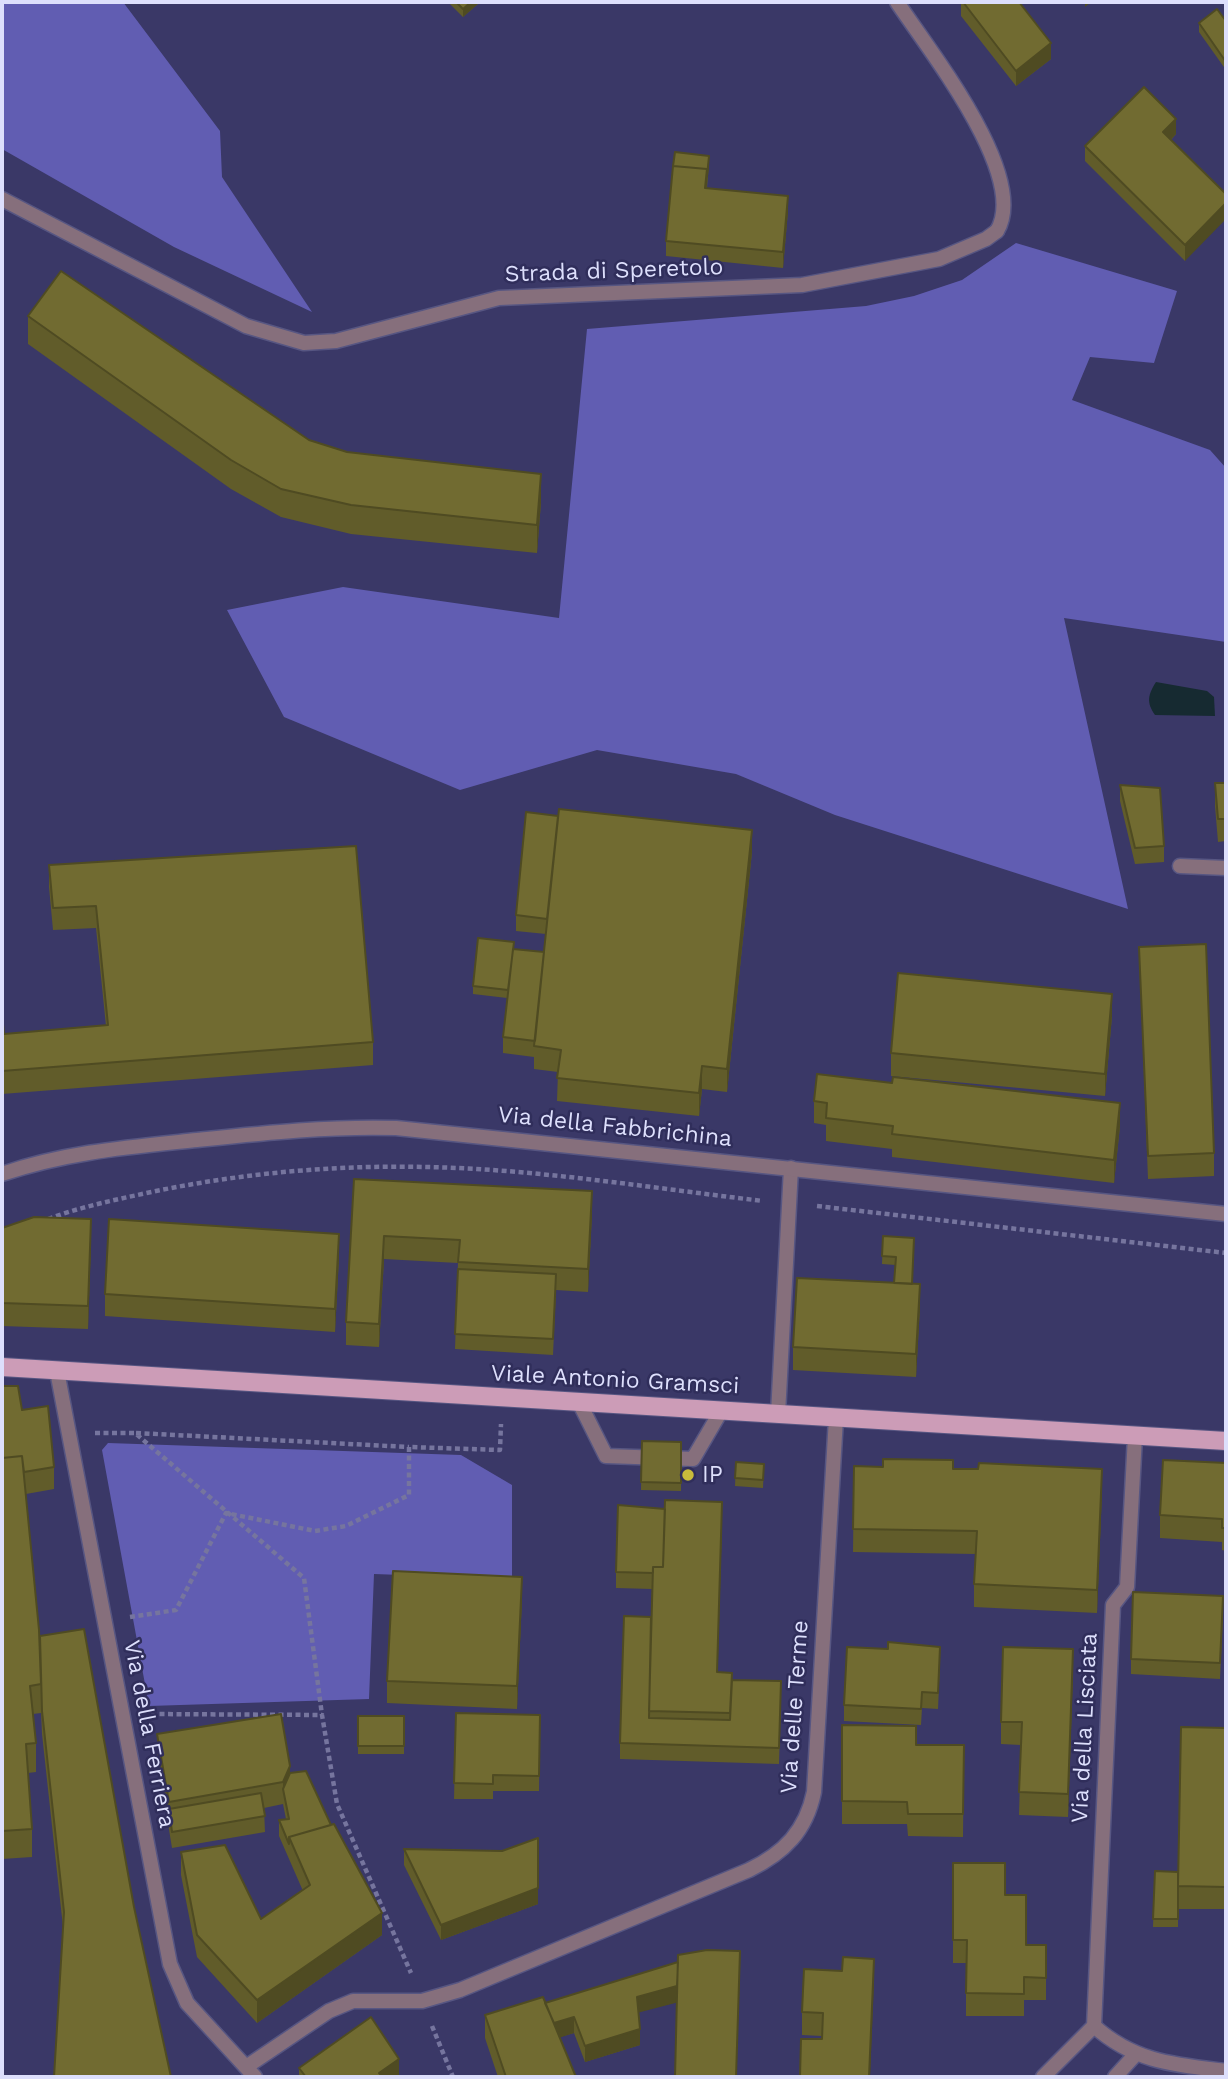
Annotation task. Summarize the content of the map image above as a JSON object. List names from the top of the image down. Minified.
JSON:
{"streets":{"main road":["Viale Antonio Gramsci"],"street":["Strada di Speretolo","Via della Fabbrichina","Via delle Terme","Via della Lisciata","Via della Ferriera"]},"crossings":[["Viale Antonio Gramsci","Via delle Terme"],["Viale Antonio Gramsci","Via della Lisciata"],["Viale Antonio Gramsci","Via della Ferriera"],["Via delle Terme","Via della Ferriera"]],"places":["IP"]}
